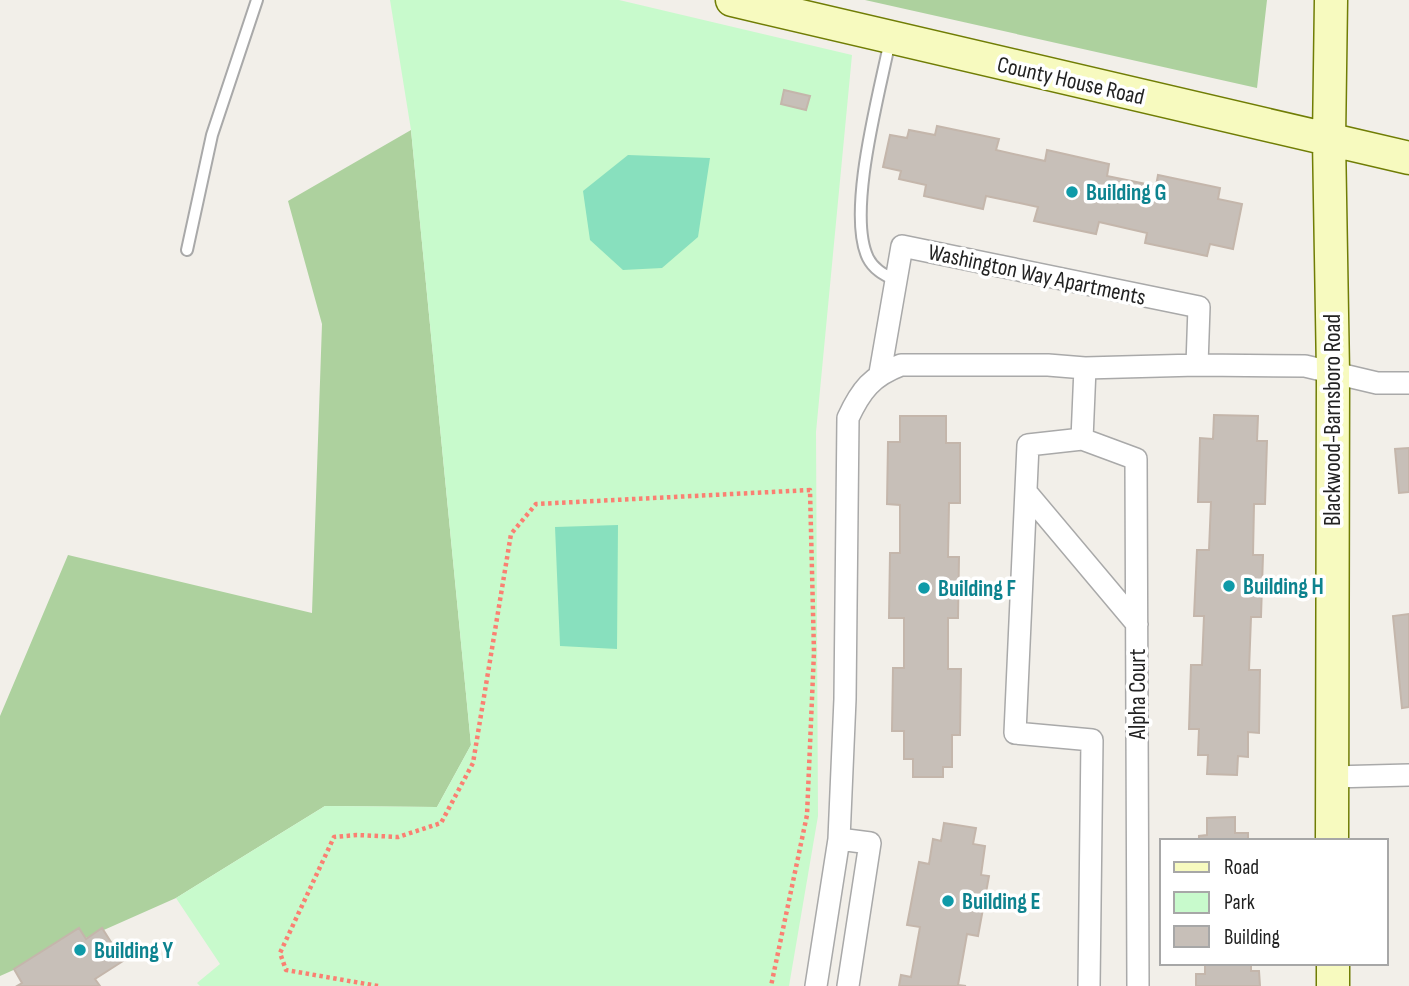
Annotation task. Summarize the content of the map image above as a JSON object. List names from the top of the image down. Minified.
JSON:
{"streets":{"main road":["County House Road","Blackwood-Barnsboro Road"],"street":["Washington Way Apartments","Alpha Court"]},"crossings":[["County House Road","Blackwood-Barnsboro Road"]],"places":["Building G","Building H","Building F","Building E","Building Y"],"legend":["Road","Park","Building"]}
